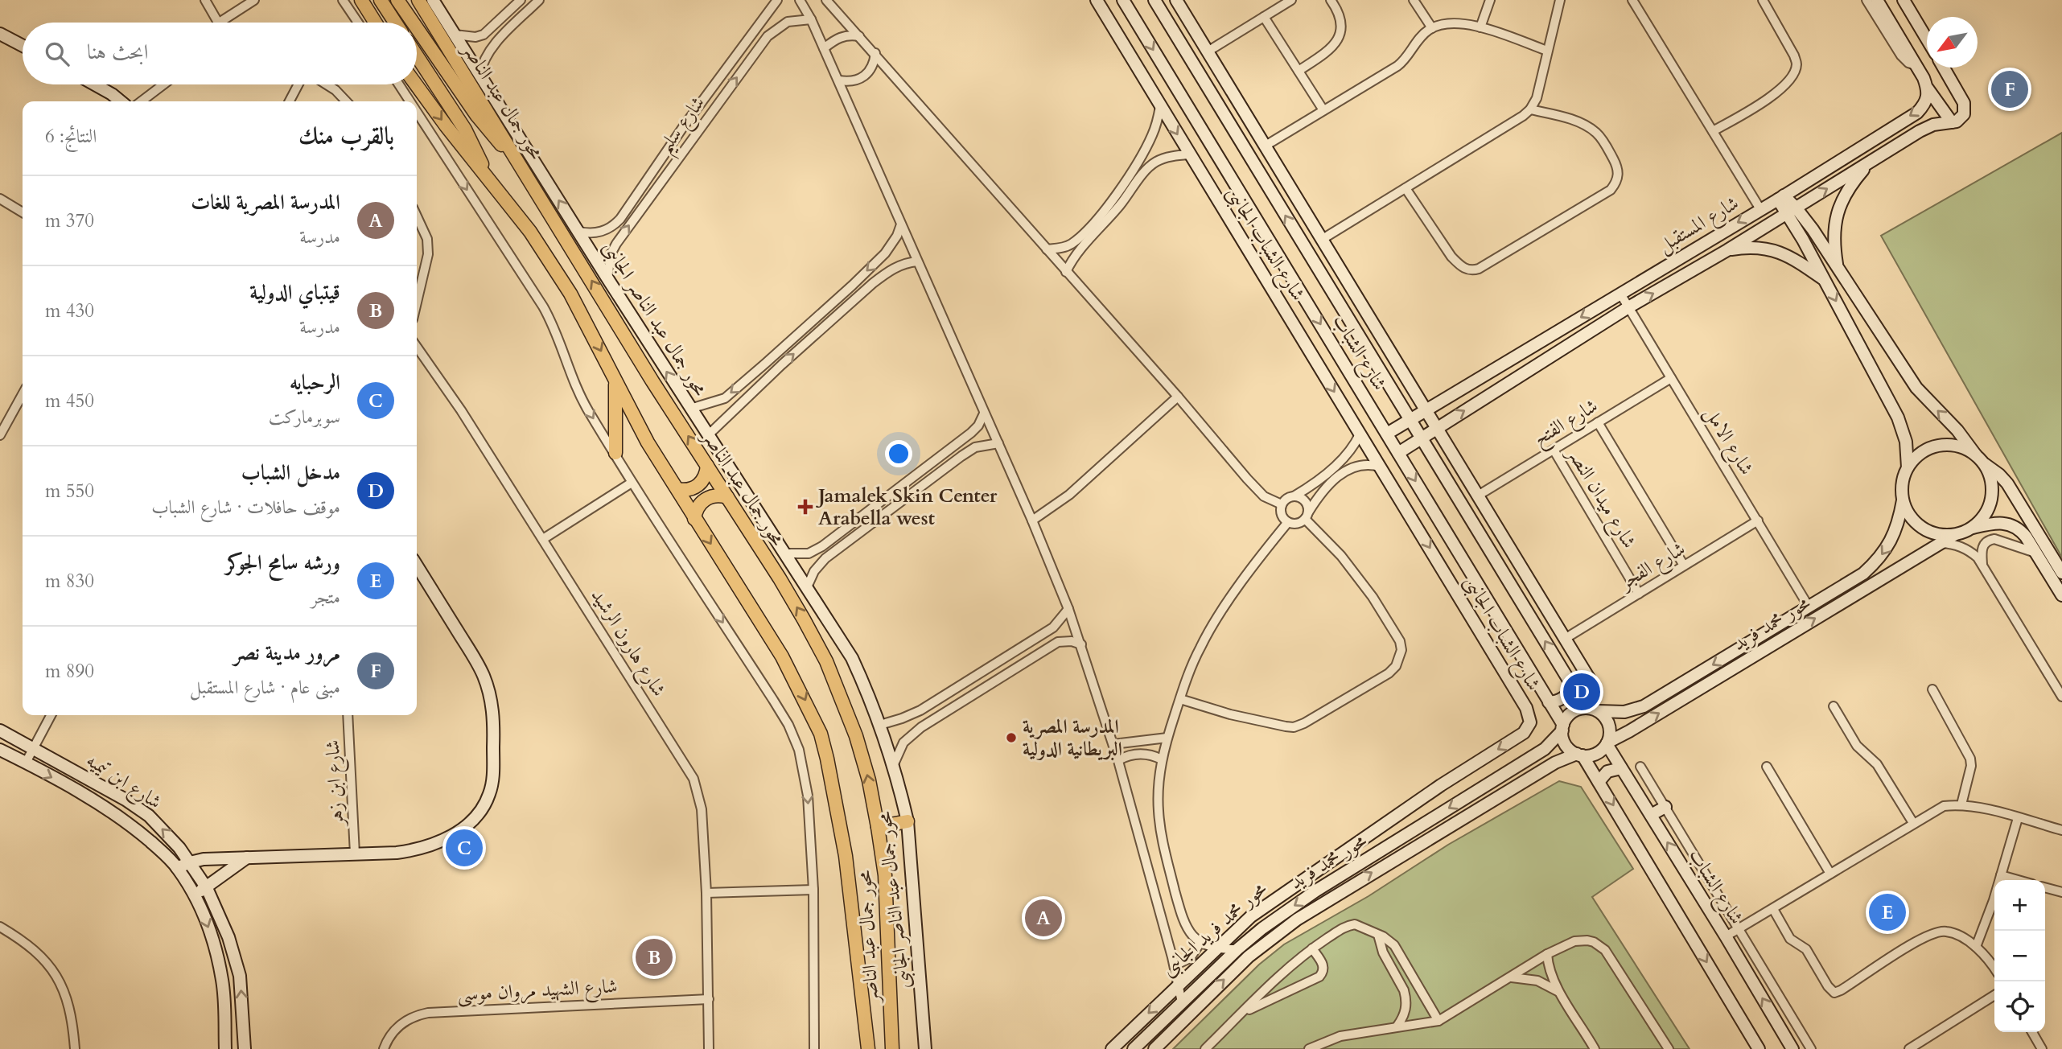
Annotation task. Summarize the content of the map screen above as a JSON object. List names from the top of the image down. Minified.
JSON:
{"streets":{"main road":["محور جمال عبد الناصر"],"street":["شارع سليم","شارع المستقبل","شارع الشباب الجانبى","محور جمال عبد الناصر الجانبى","شارع الشباب","شارع الفتح","شارع الامل","شارع ميدان النصر","شارع الفجر","محور محمد فريد","شارع هارون الرشيد","شارع ابن تيميه","شارع ابن زهر","محور محمد فريد الجانبى","شارع الشهيد مروان موسى"]},"crossings":[["محور جمال عبد الناصر","محور جمال عبد الناصر الجانبى"],["شارع سليم","محور جمال عبد الناصر الجانبى"],["شارع المستقبل","شارع الشباب"],["شارع المستقبل","شارع الامل"],["شارع الشباب الجانبى","محور محمد فريد الجانبى"],["شارع الشباب","محور محمد فريد"],["شارع الفتح","شارع الامل"],["شارع الفتح","شارع ميدان النصر"],["شارع الامل","شارع الفجر"],["شارع الامل","محور محمد فريد"],["شارع ميدان النصر","شارع الفجر"],["شارع هارون الرشيد","شارع الشهيد مروان موسى"]],"places":{"health":["Jamalek Skin Center Arabella west"],"other":["المدرسة المصرية البريطانية الدولية"]},"north":"bottom left","page":{"search":"ابحث هنا","pins":["F","D","C","E","A","B"],"heading":["بالقرب منك","النتائج: 6"],"list":[{"mark":"A","name":"المدرسة المصرية للغات","note":"مدرسة","value":"370 m"},{"mark":"B","name":"قيتباي الدولية","note":"مدرسة","value":"430 m"},{"mark":"C","name":"الرحبايه","note":"سوبرماركت","value":"450 m"},{"mark":"D","name":"مدخل الشباب","note":"موقف حافلات · شارع الشباب","value":"550 m"},{"mark":"E","name":"ورشه سامح الجوكر","note":"متجر","value":"830 m"},{"mark":"F","name":"مرور مدينة نصر","note":"مبنى عام · شارع المستقبل","value":"890 m"}],"map_buttons":["+","−"]}}
